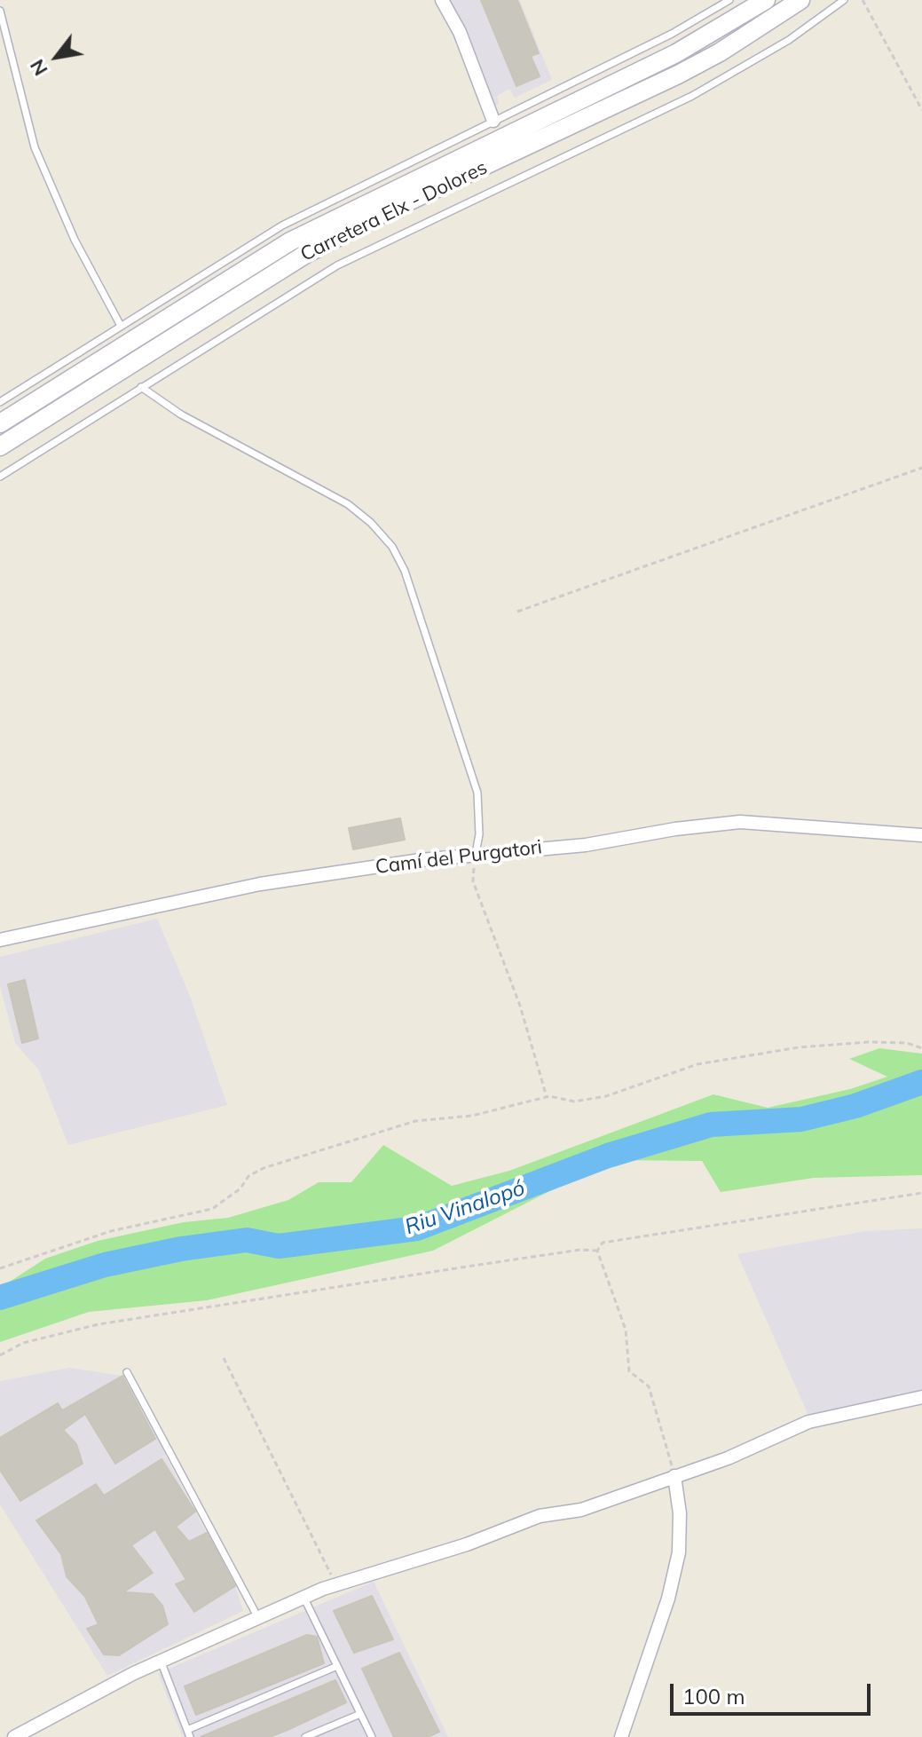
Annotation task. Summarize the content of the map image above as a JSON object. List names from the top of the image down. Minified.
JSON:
{"streets":{"main road":["Carretera Elx - Dolores"],"street":["Camí del Purgatori"]},"water":["Riu Vinalopó"],"scale_bar":"100 m","north":"bottom left"}
